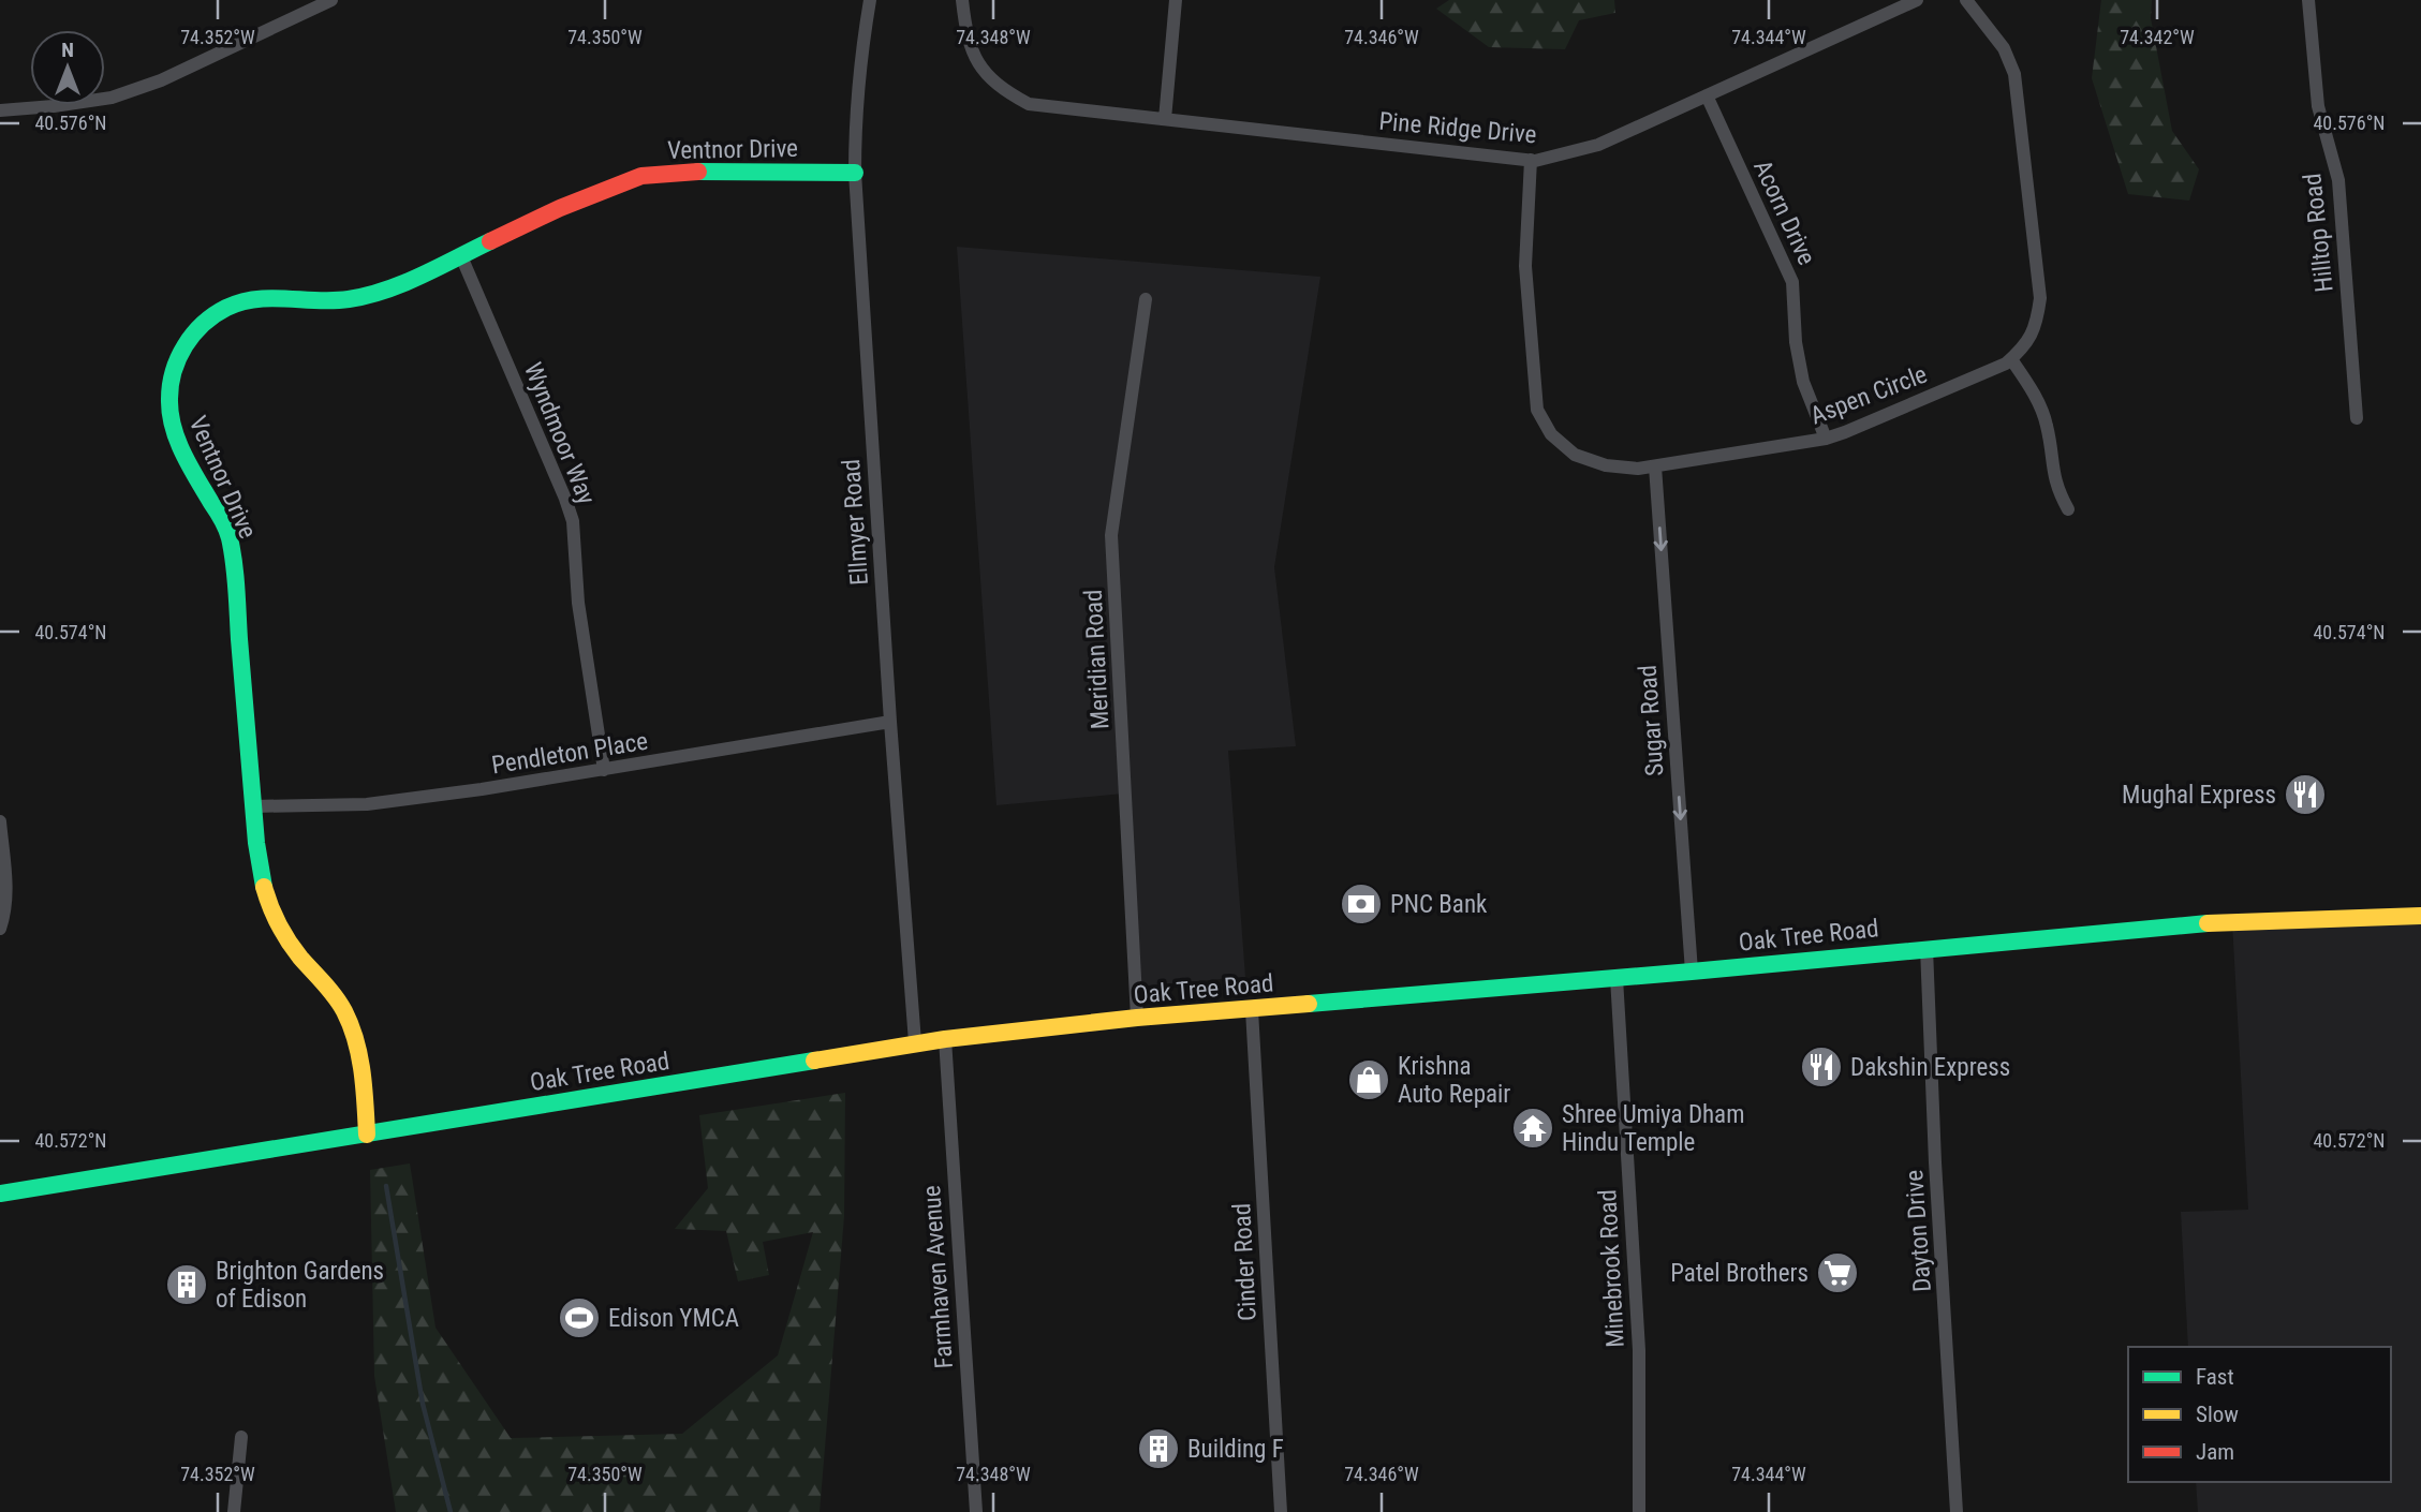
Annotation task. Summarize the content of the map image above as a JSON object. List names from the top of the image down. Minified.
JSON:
{"streets":{"main road":["Ventnor Drive","Oak Tree Road"],"street":["Pine Ridge Drive","Acorn Drive","Hilltop Road","Aspen Circle","Wyndmoor Way","Ellmyer Road","Meridian Road","Sugar Road","Pendleton Place","Dayton Drive","Cinder Road","Minebrook Road","Farmhaven Avenue"]},"crossings":[["Pine Ridge Drive","Acorn Drive"],["Pine Ridge Drive","Aspen Circle"],["Ventnor Drive","Wyndmoor Way"],["Ventnor Drive","Ellmyer Road"],["Ventnor Drive","Pendleton Place"],["Ventnor Drive","Oak Tree Road"],["Acorn Drive","Aspen Circle"],["Aspen Circle","Sugar Road"],["Wyndmoor Way","Pendleton Place"],["Ellmyer Road","Pendleton Place"],["Ellmyer Road","Oak Tree Road"],["Meridian Road","Oak Tree Road"],["Sugar Road","Oak Tree Road"],["Oak Tree Road","Dayton Drive"],["Oak Tree Road","Cinder Road"],["Oak Tree Road","Minebrook Road"],["Oak Tree Road","Farmhaven Avenue"]],"one_way":["Sugar Road"],"places":{"restaurant":["Mughal Express","Dakshin Express"],"bank":["PNC Bank"],"shop":["Krishna Auto Repair"],"temple":["Shree Umiya Dham Hindu Temple"],"supermarket":["Patel Brothers"],"building":["Brighton Gardens of Edison","Building F"],"sports":["Edison YMCA"]},"legend":["Fast","Slow","Jam"],"north":"top","coordinates":["74.352°W","74.350°W","74.348°W","74.346°W","74.344°W","74.342°W","40.576°N","40.574°N","40.572°N"]}
